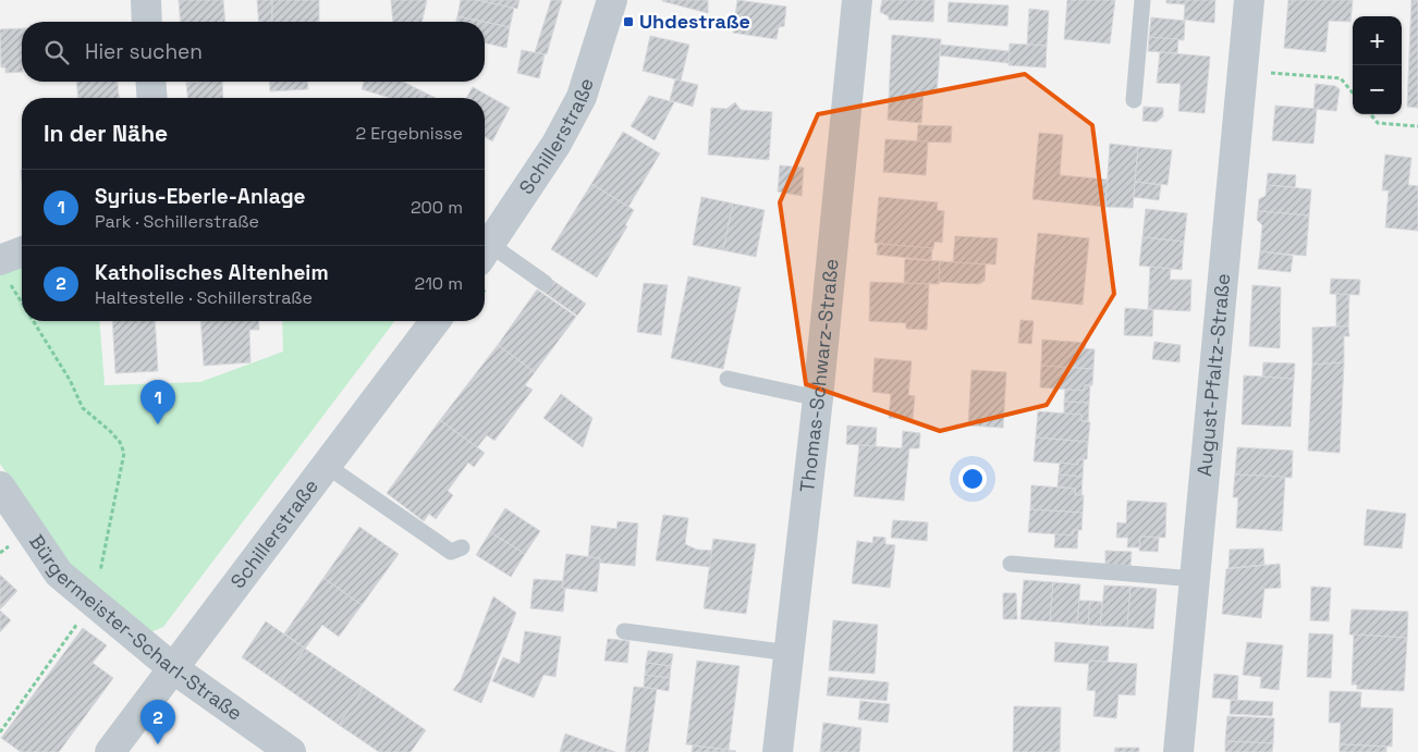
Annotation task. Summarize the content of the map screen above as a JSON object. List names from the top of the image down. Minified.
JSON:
{"streets":{"street":["Schillerstraße","August-Pfaltz-Straße","Thomas-Schwarz-Straße","Bürgermeister-Scharl-Straße"]},"crossings":[["Schillerstraße","Bürgermeister-Scharl-Straße"]],"places":{"transit":["Uhdestraße"]},"page":{"map_buttons":["+","−"],"search":"Hier suchen","heading":["In der Nähe","2 Ergebnisse"],"list":[{"mark":"1","name":"Syrius-Eberle-Anlage","note":"Park · Schillerstraße","value":"200 m"},{"mark":"2","name":"Katholisches Altenheim","note":"Haltestelle · Schillerstraße","value":"210 m"}],"pins":["1","2"]}}
